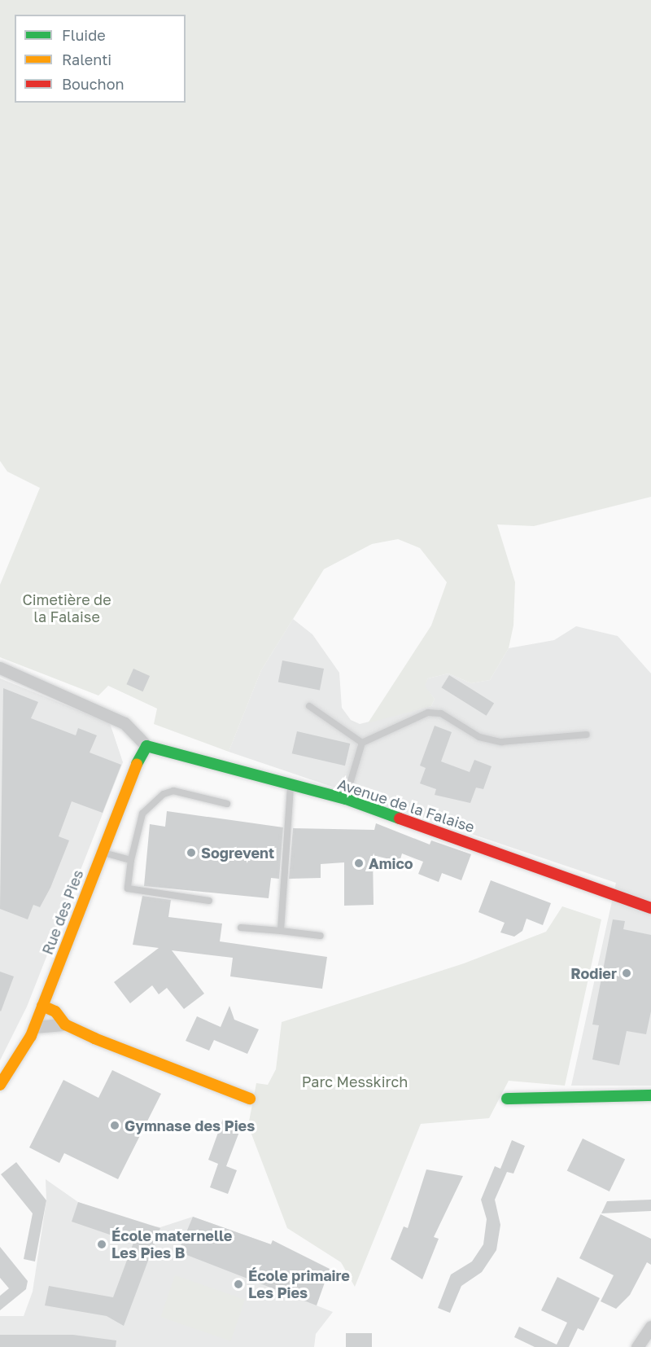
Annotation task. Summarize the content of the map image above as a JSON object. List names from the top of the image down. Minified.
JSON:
{"streets":{"street":["Avenue de la Falaise","Rue des Pies"]},"crossings":[["Avenue de la Falaise","Rue des Pies"]],"parks":["Cimetière de la Falaise","Parc Messkirch"],"places":["Sogrevent","Amico","Rodier","Gymnase des Pies","École maternelle Les Pies B","École primaire Les Pies"],"legend":["Fluide","Ralenti","Bouchon"]}
